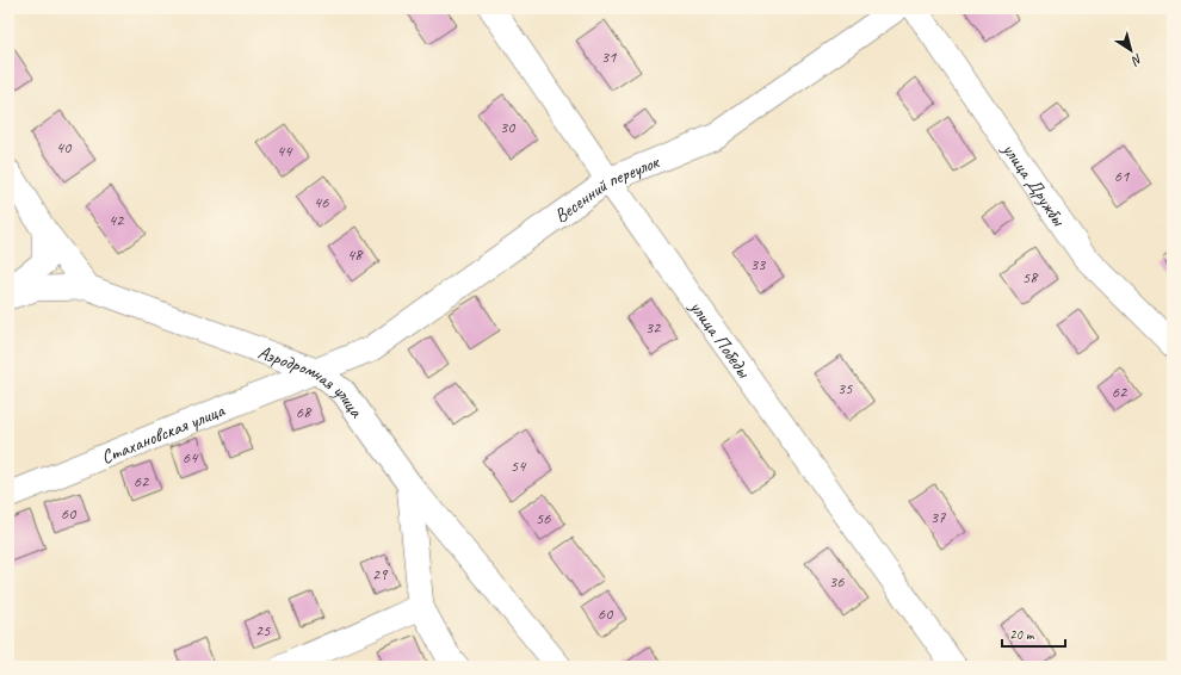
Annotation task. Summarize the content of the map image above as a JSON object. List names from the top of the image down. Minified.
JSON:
{"streets":{"street":["улица Дружбы","Весенний переулок","улица Победы","Аэродромная улица","Стахановская улица"]},"crossings":[["Весенний переулок","улица Победы"],["Весенний переулок","Аэродромная улица"],["Весенний переулок","Стахановская улица"],["Аэродромная улица","Стахановская улица"]],"house_numbers":["31","30","40","44","61","46","42","48","33","58","32","35","62","68","64","54","62","60","37","56","29","36","60","25"],"scale_bar":"20 m","north":"bottom right"}
